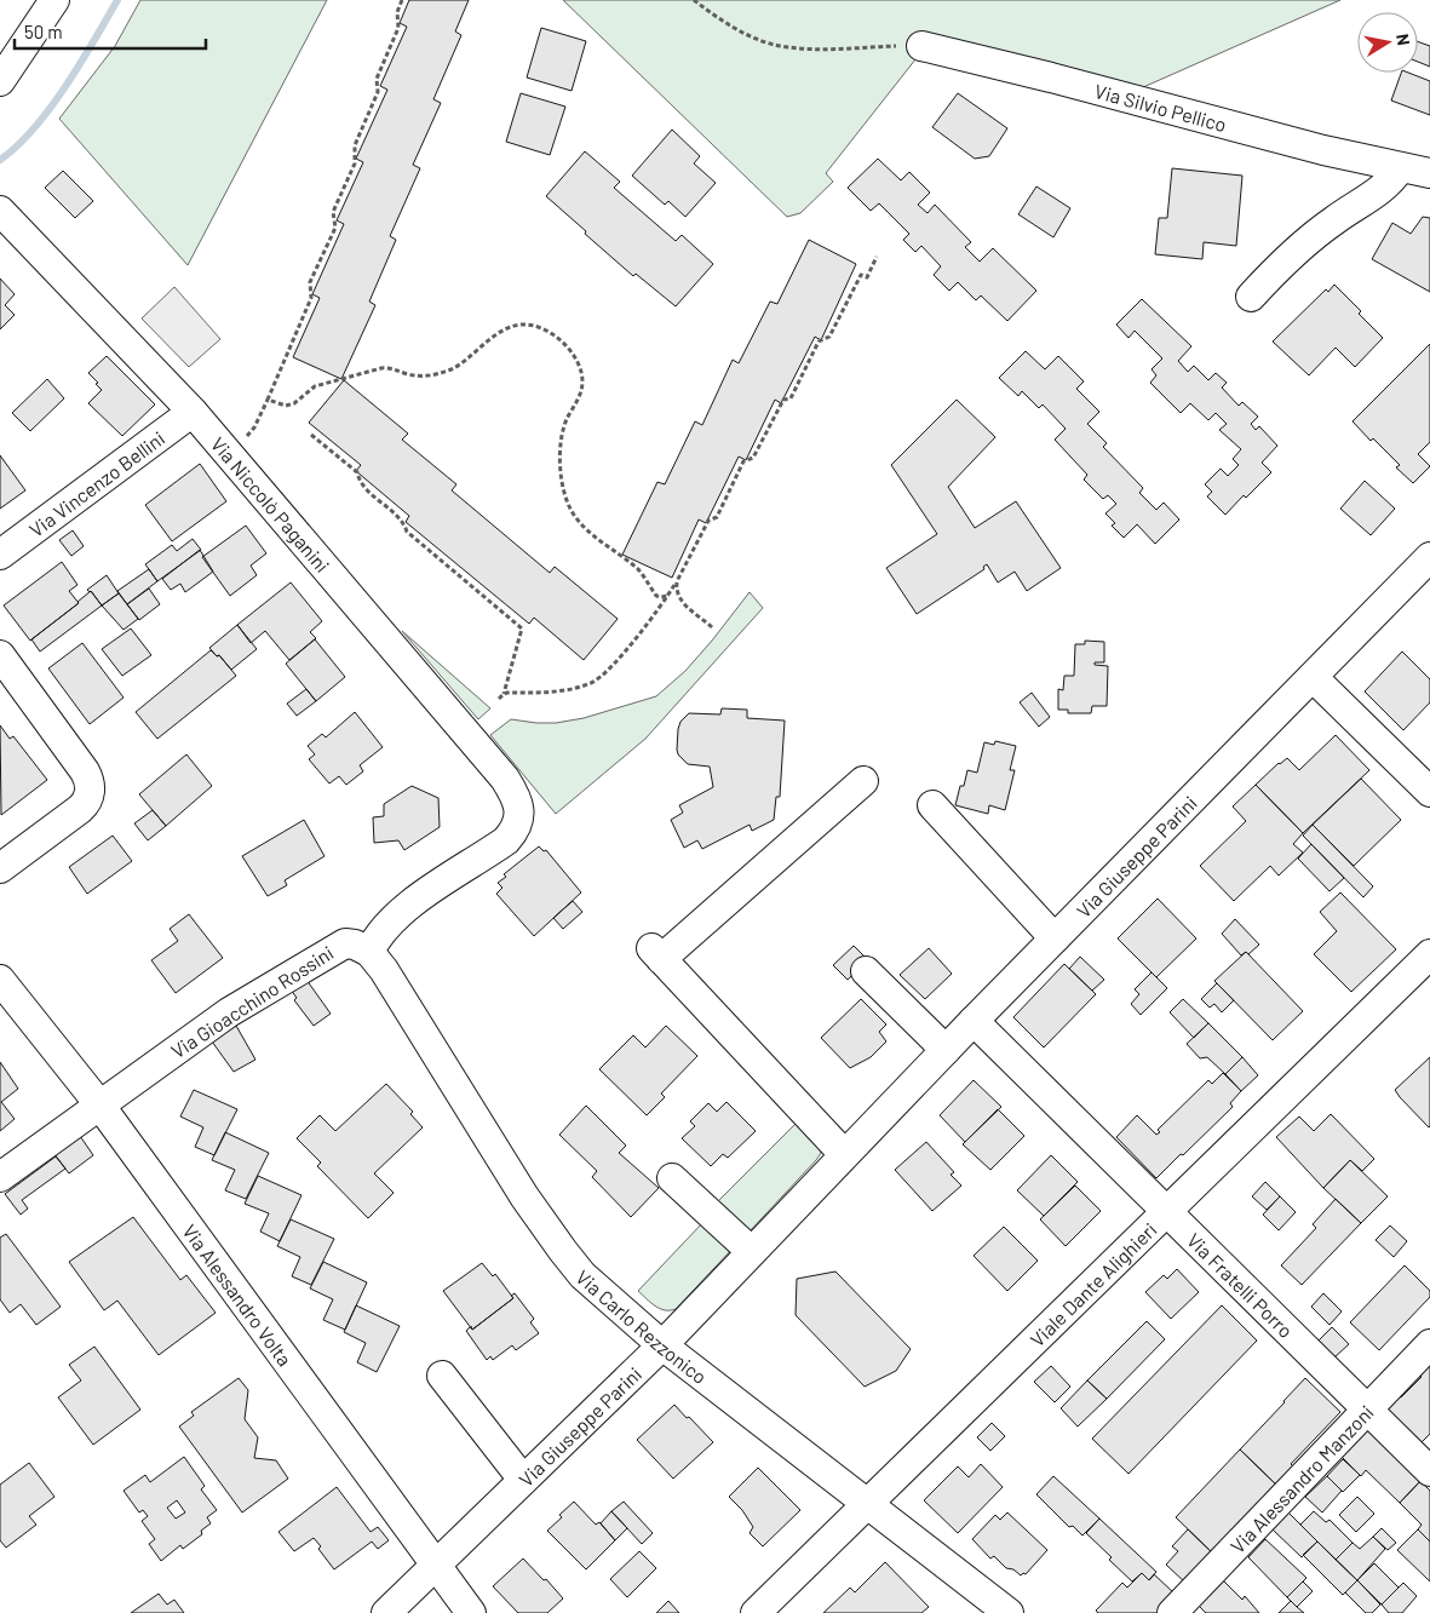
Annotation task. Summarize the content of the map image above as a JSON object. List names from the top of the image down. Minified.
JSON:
{"streets":{"street":["Via Silvio Pellico","Via Vincenzo Bellini","Via Niccolò Paganini","Via Giuseppe Parini","Via Gioacchino Rossini","Viale Dante Alighieri","Via Fratelli Porro","Via Alessandro Volta","Via Carlo Rezzonico","Via Alessandro Manzoni"]},"crossings":[["Via Vincenzo Bellini","Via Niccolò Paganini"],["Via Niccolò Paganini","Via Gioacchino Rossini"],["Via Niccolò Paganini","Via Carlo Rezzonico"],["Via Giuseppe Parini","Via Fratelli Porro"],["Via Giuseppe Parini","Via Alessandro Volta"],["Via Giuseppe Parini","Via Carlo Rezzonico"],["Via Gioacchino Rossini","Via Alessandro Volta"],["Via Gioacchino Rossini","Via Carlo Rezzonico"],["Viale Dante Alighieri","Via Fratelli Porro"],["Viale Dante Alighieri","Via Carlo Rezzonico"],["Via Fratelli Porro","Via Alessandro Manzoni"]],"scale_bar":"50 m","north":"right"}
